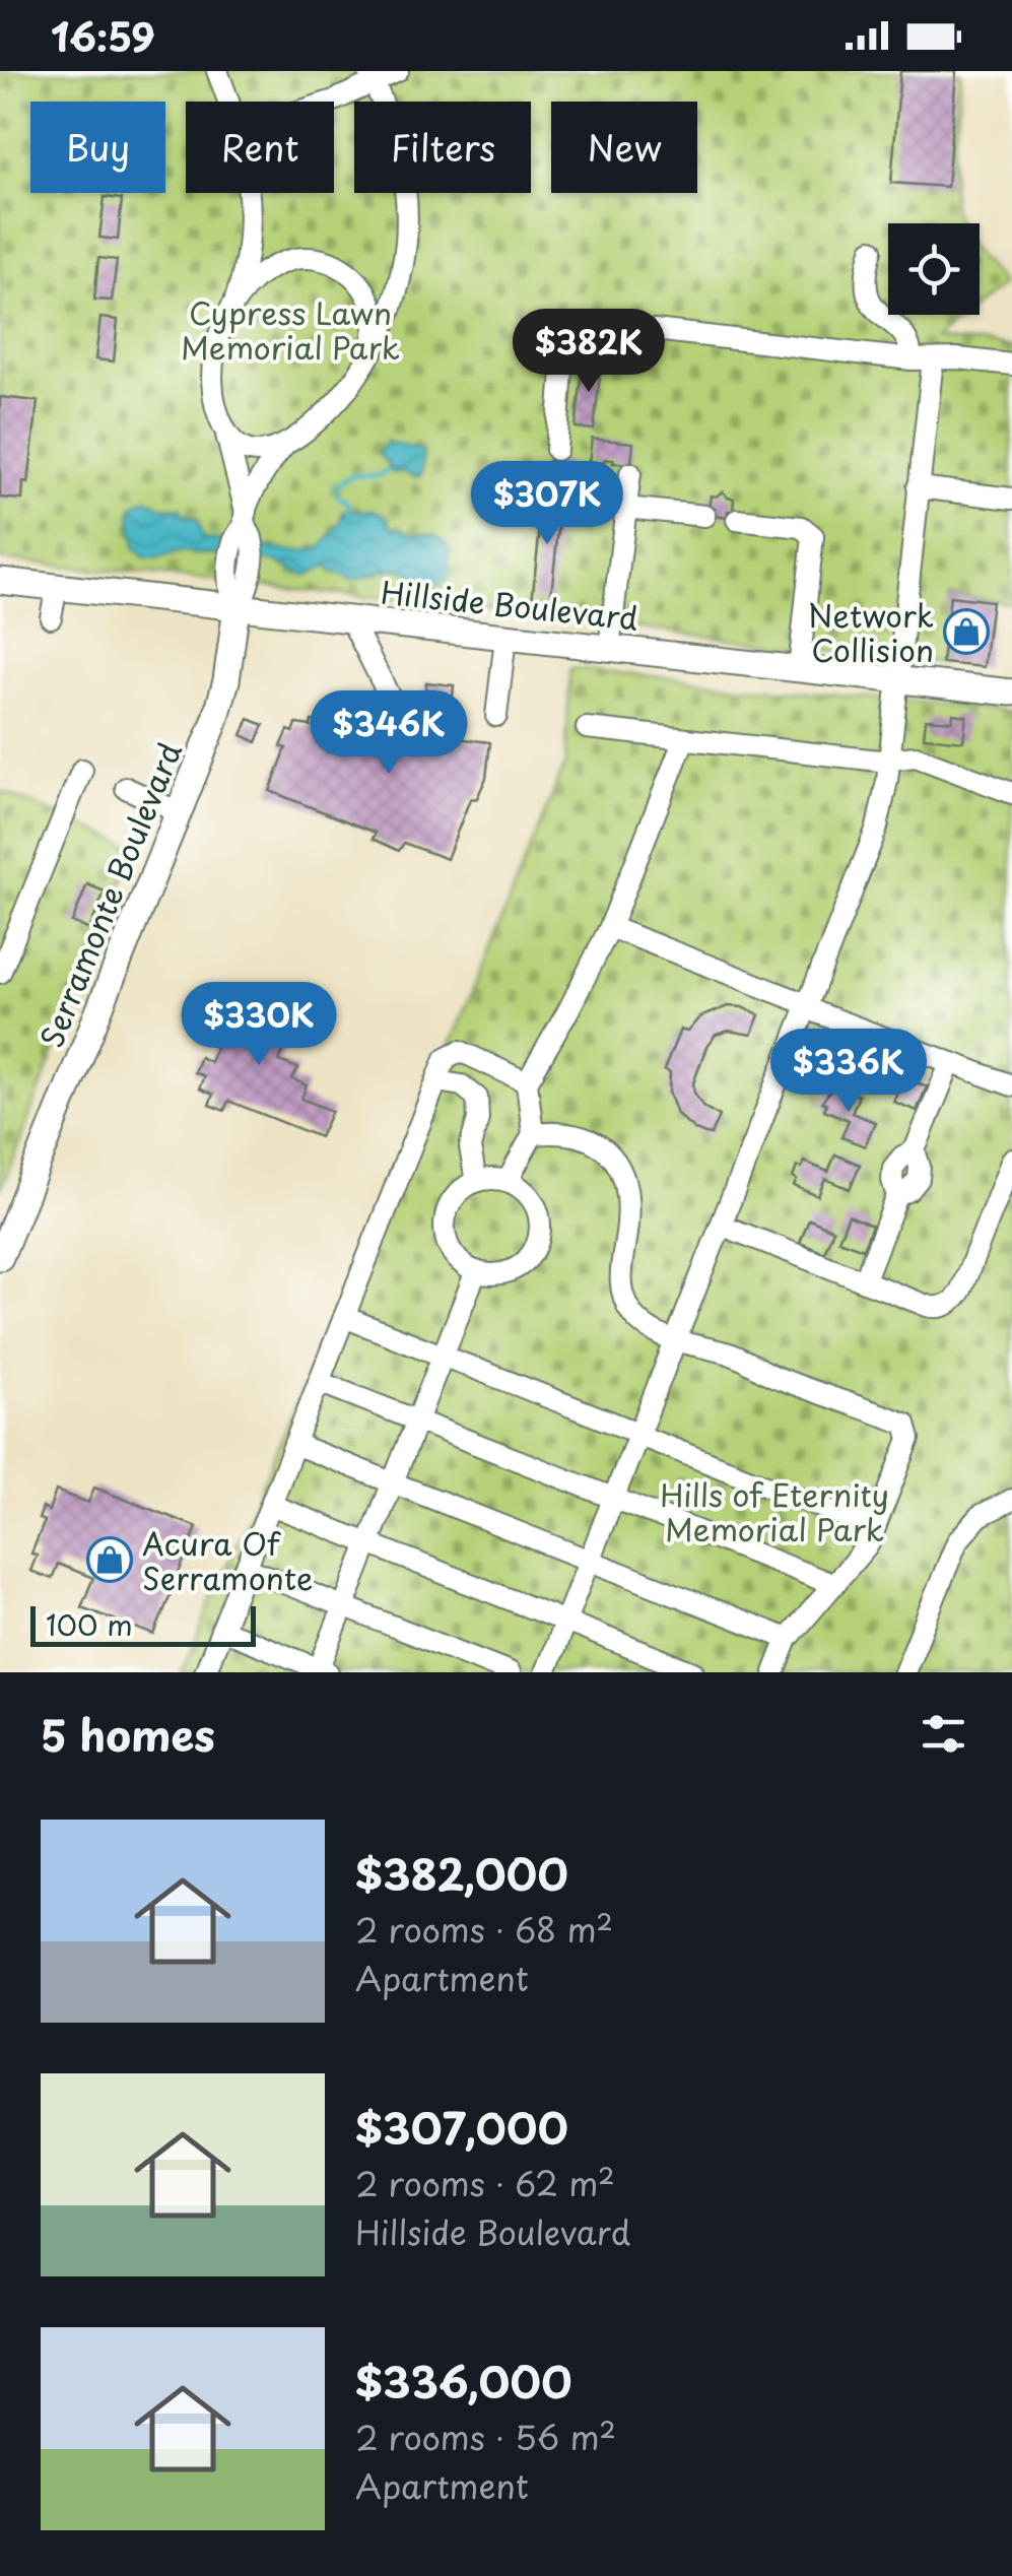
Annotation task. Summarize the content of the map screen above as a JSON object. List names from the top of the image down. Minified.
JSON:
{"streets":{"main road":["Hillside Boulevard","Serramonte Boulevard"]},"crossings":[["Hillside Boulevard","Serramonte Boulevard"]],"parks":["Cypress Lawn Memorial Park","Hills of Eternity Memorial Park"],"places":{"shop":["Network Collision","Acura Of Serramonte"]},"scale_bar":"100 m","page":{"status":"16:59","chip":["Buy","Rent","Filters","New"],"price":["$382K","$307K","$346K","$330K","$336K"],"scale":"100 m","heading":"5 homes","list":[{"name":"$382,000","note":"2 rooms · 68 m² · Apartment"},{"name":"$307,000","note":"2 rooms · 62 m² · Hillside Boulevard"},{"name":"$336,000","note":"2 rooms · 56 m² · Apartment"}]}}
